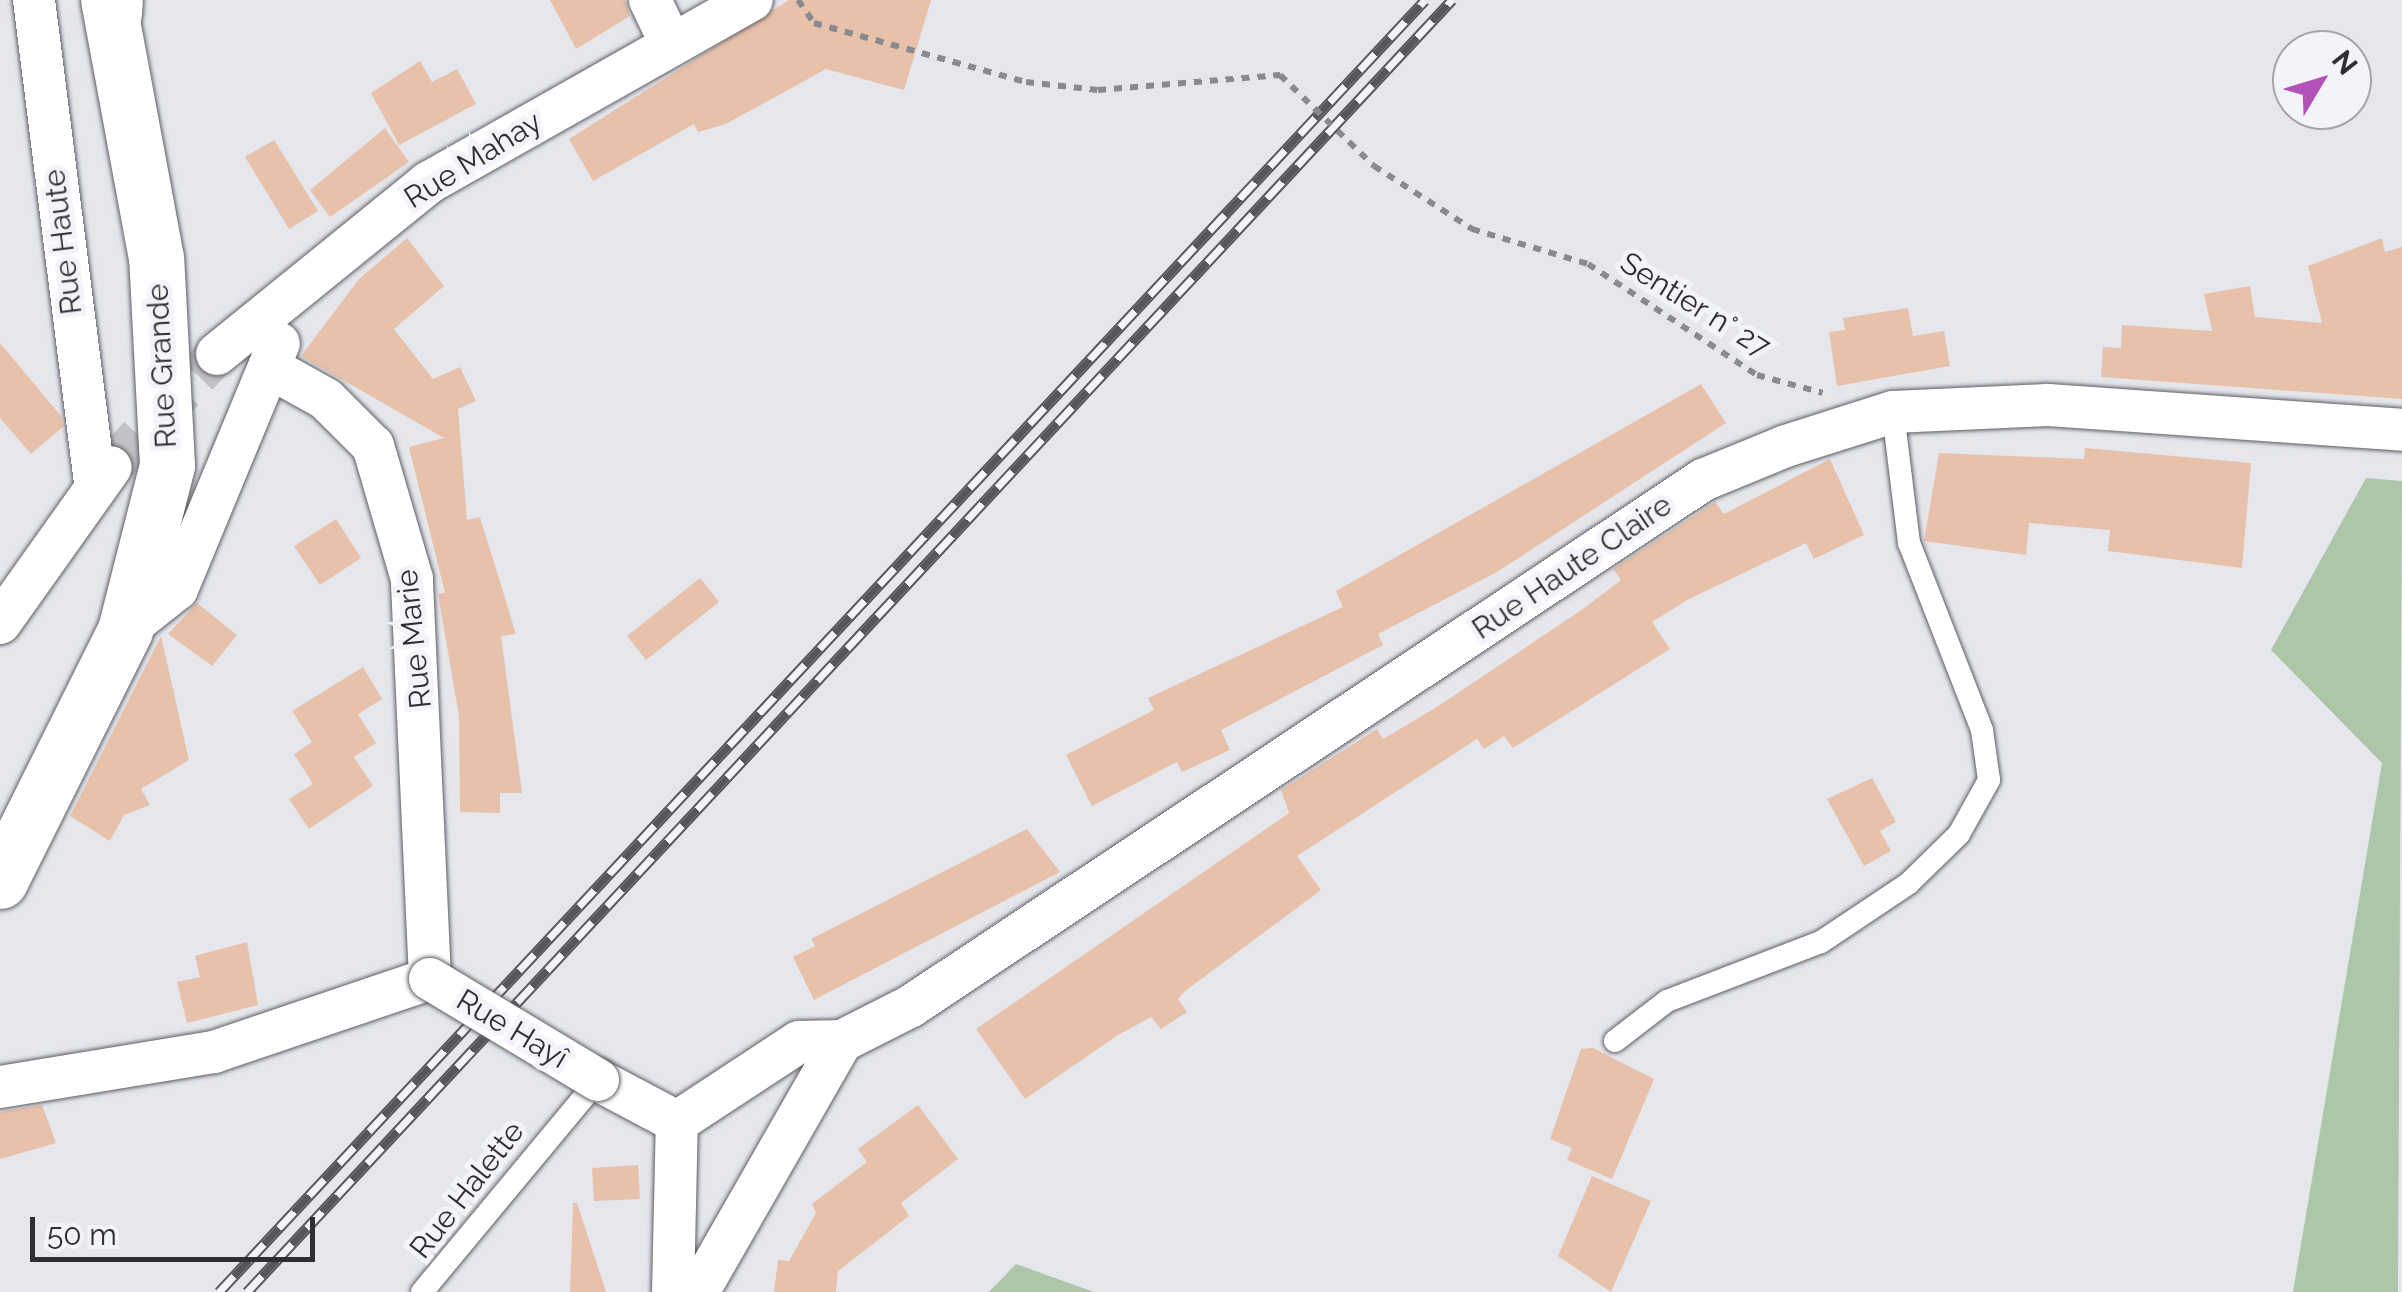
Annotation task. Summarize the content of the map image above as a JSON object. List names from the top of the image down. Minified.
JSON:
{"streets":{"street":["Rue Mahay","Rue Haute","Rue Grande","Rue Haute Claire","Rue Marie","Rue Hayî"],"lane":["Rue Halette"],"path":["Sentier n° 27"]},"crossings":[["Sentier n° 27","Rue Haute Claire"],["Rue Marie","Rue Hayî"],["Rue Hayî","Rue Halette"]],"scale_bar":"50 m","north":"top right"}
